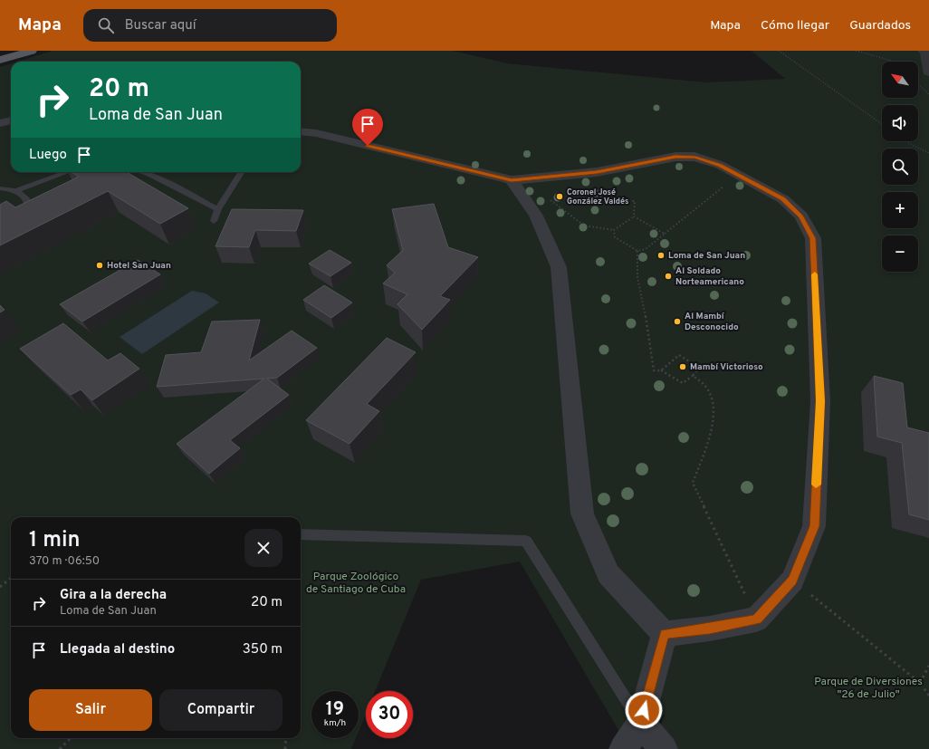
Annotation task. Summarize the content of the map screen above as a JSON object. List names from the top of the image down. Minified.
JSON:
{"parks":["Parque Zoológico de Santiago de Cuba","Parque de Diversiones \"26 de Julio\""],"places":["Coronel José González Valdés","Loma de San Juan","Hotel San Juan","Al Soldado Norteamericano","Al Mambí Desconocido","Mambí Victorioso"],"north":"top left","page":{"header":"Mapa","search":"Buscar aquí","nav":["Mapa","Cómo llegar","Guardados"],"map_buttons":["+","−"],"turn":["20 m","Loma de San Juan"],"then":"Luego","heading":["1 min","370 m · 06:50"],"list":[{"name":"Gira a la derecha","note":"Loma de San Juan","value":"20 m"},{"name":"Llegada al destino","value":"350 m"}],"buttons":["Salir","Compartir"],"speed":"19 km/h","limit":"30"}}
